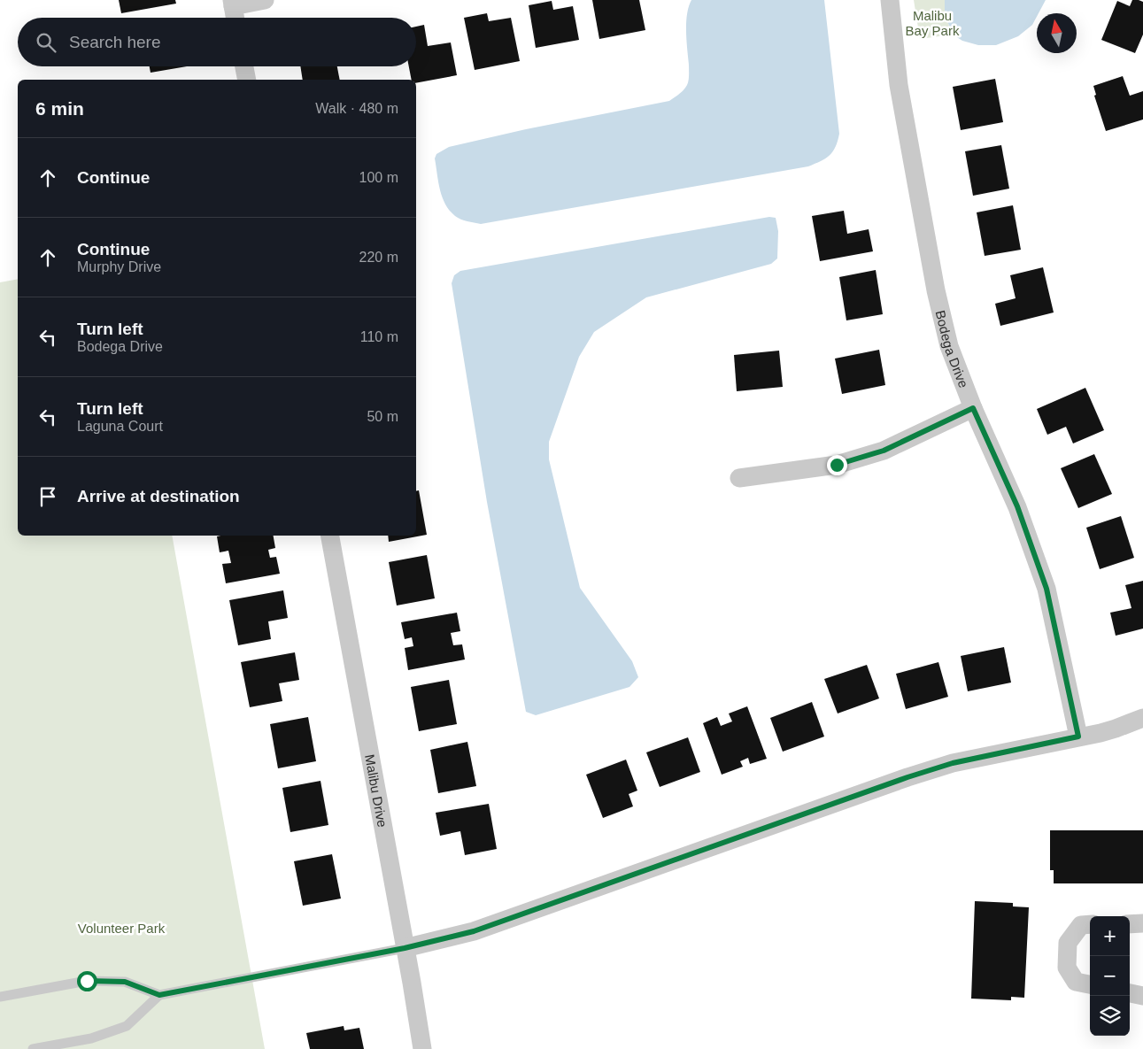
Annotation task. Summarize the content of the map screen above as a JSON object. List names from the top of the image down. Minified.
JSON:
{"streets":{"street":["Bodega Drive","Malibu Drive"]},"parks":["Malibu Bay Park","Volunteer Park"],"north":"top","page":{"search":"Search here","heading":["6 min","Walk · 480 m"],"list":[["Continue","100 m"],["Continue","Murphy Drive","220 m"],["Turn left","Bodega Drive","110 m"],["Turn left","Laguna Court","50 m"],"Arrive at destination"],"map_buttons":["+","−"]}}
